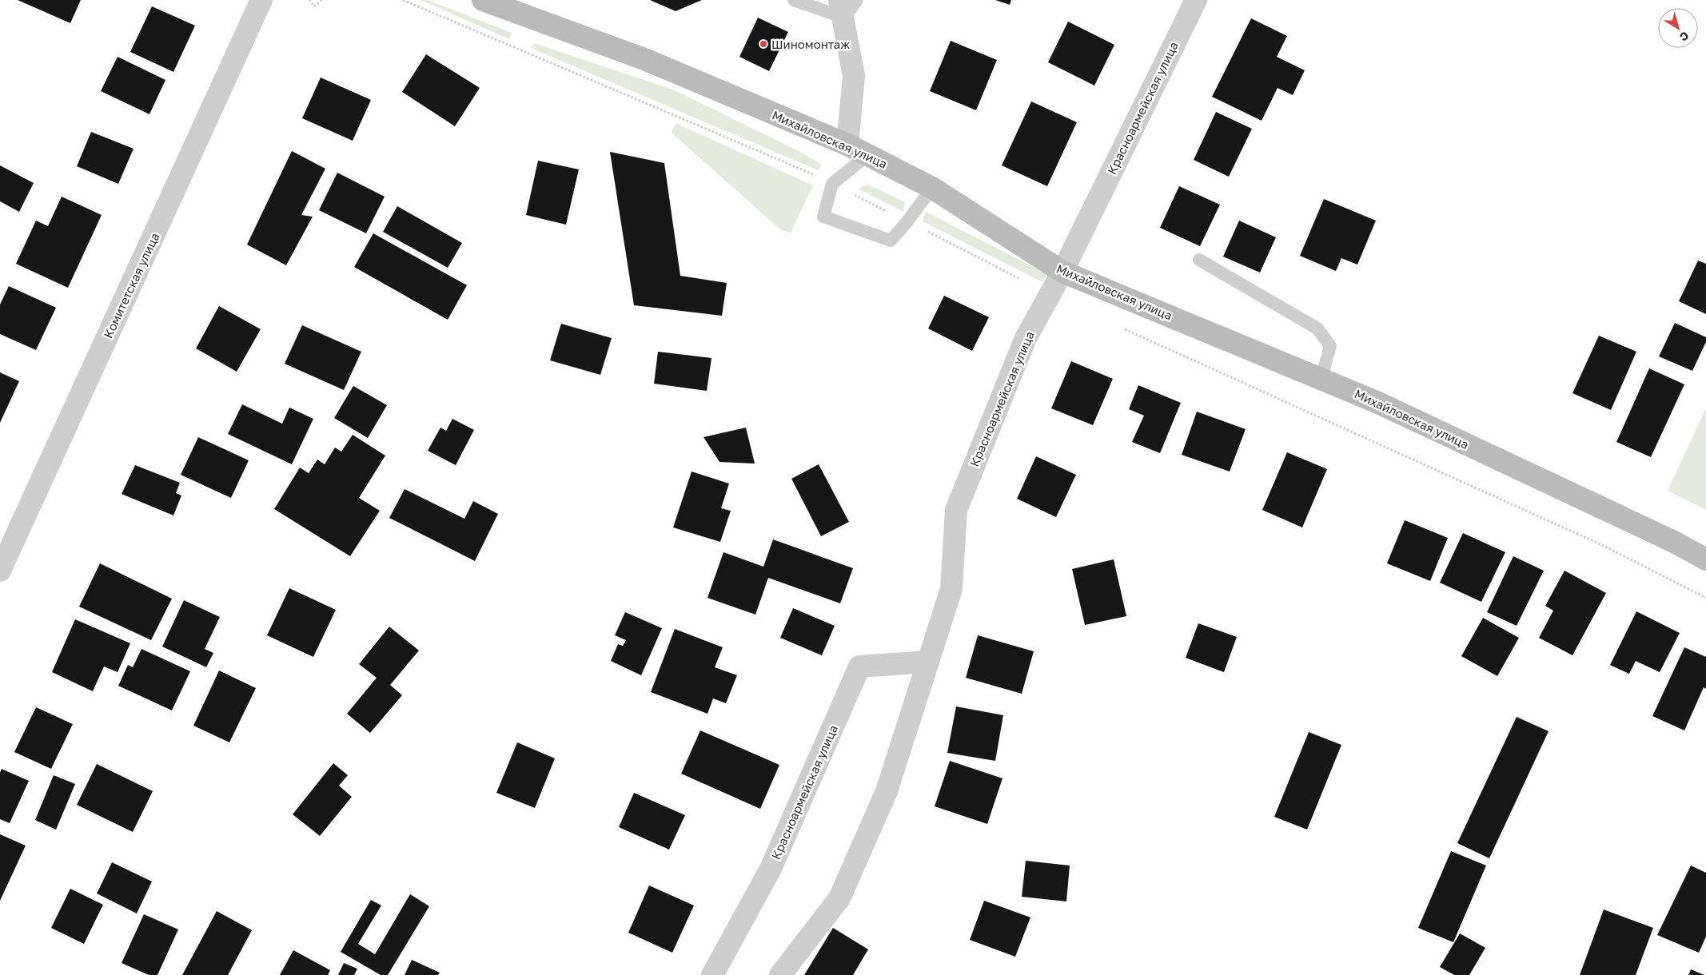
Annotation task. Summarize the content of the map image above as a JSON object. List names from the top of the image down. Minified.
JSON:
{"streets":{"main road":["Михайловская улица"],"street":["Красноармейская улица","Комитетская улица"]},"crossings":[["Красноармейская улица","Михайловская улица"]],"places":["Шиномонтаж"],"north":"bottom right"}
